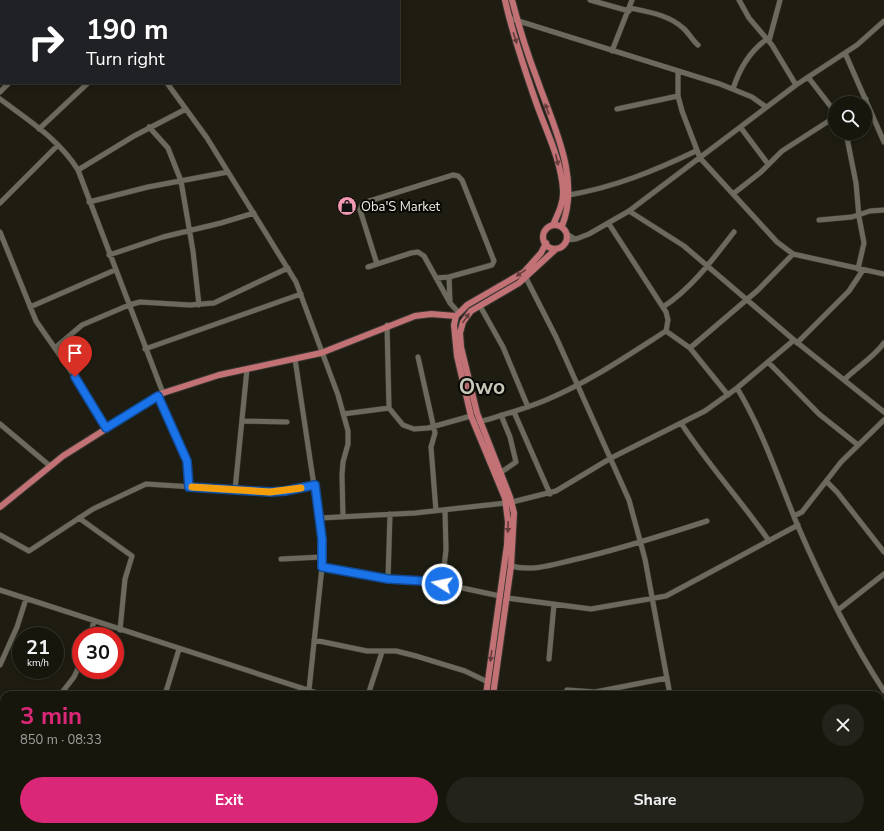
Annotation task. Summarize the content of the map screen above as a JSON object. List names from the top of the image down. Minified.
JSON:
{"districts":["Owo"],"places":{"shop":["Oba'S Market"]},"page":{"turn":["190 m","Turn right"],"speed":"21 km/h","limit":"30","heading":["3 min","850 m · 08:33"],"buttons":["Exit","Share"]}}
